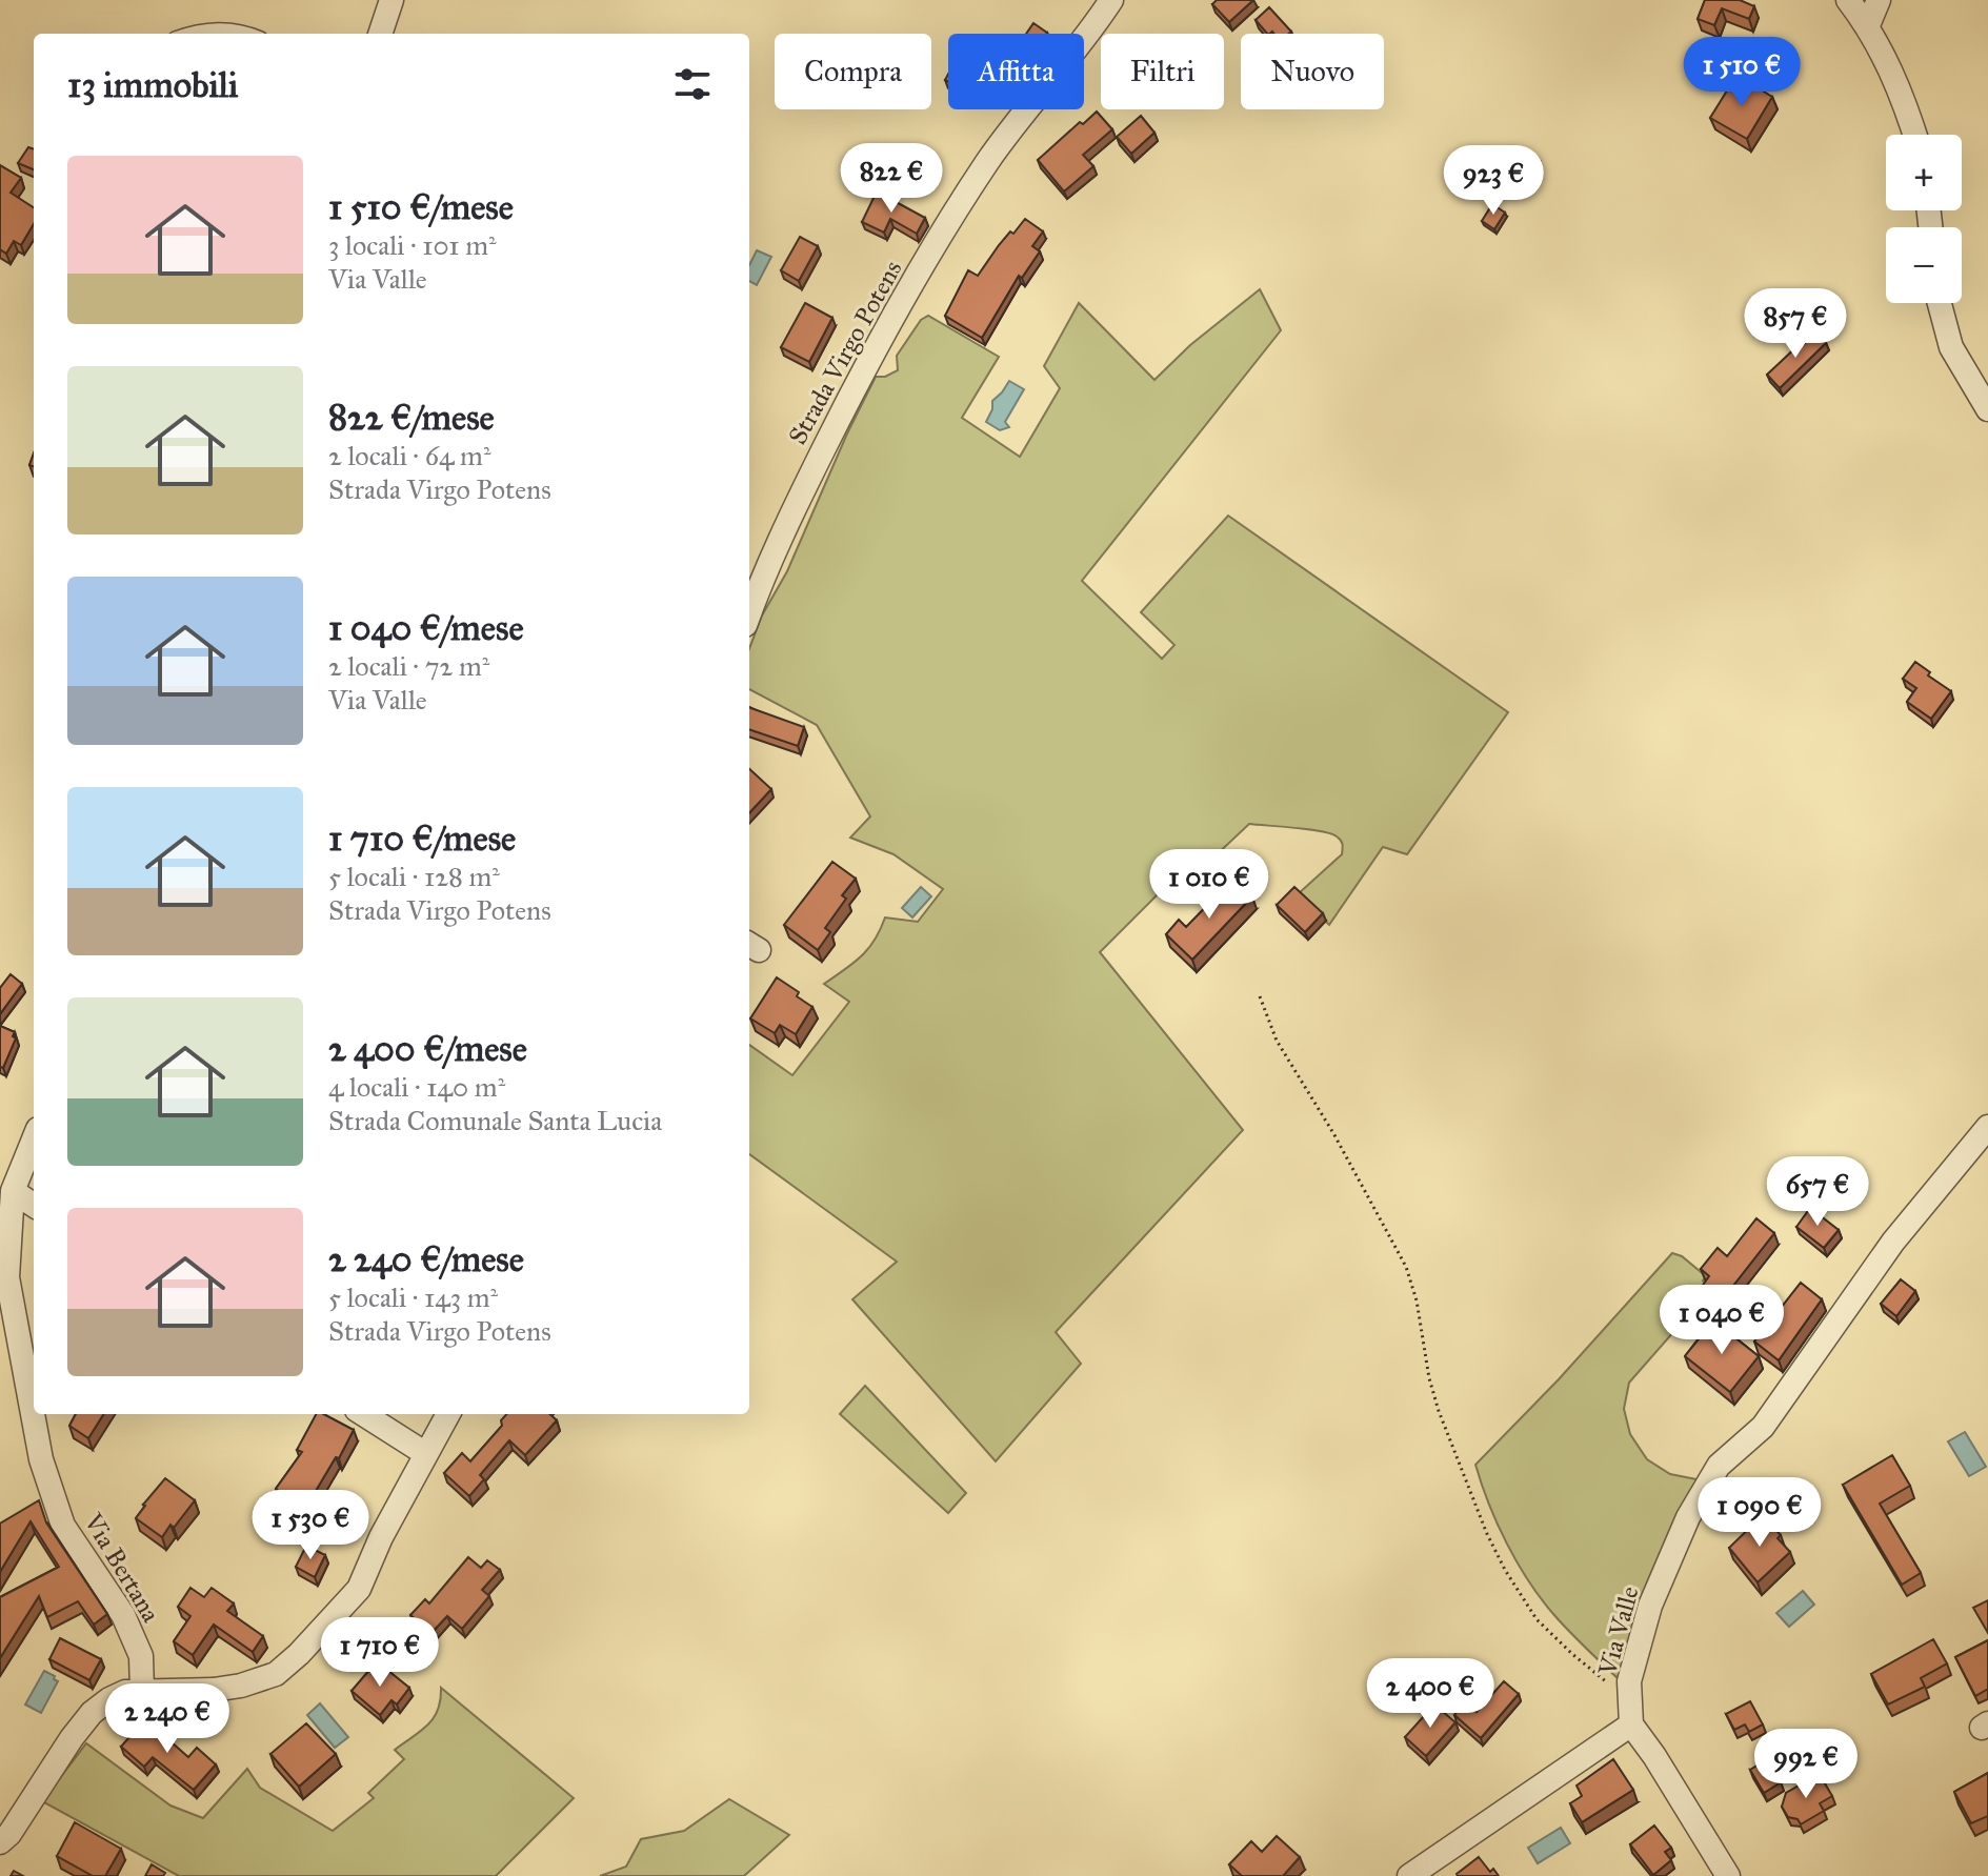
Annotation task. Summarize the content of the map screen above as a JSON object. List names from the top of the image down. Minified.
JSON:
{"streets":{"street":["Strada Virgo Potens","Via Bertana","Via Valle"]},"page":{"chip":["Compra","Affitta","Filtri","Nuovo"],"heading":"13 immobili","price":["1 510 €","822 €","923 €","857 €","1 010 €","657 €","1 040 €","1 090 €","1 530 €","1 710 €","2 400 €","2 240 €","992 €"],"map_buttons":["+","−"],"list":[{"name":"1 510 €/mese","note":"3 locali · 101 m² · Via Valle"},{"name":"822 €/mese","note":"2 locali · 64 m² · Strada Virgo Potens"},{"name":"1 040 €/mese","note":"2 locali · 72 m² · Via Valle"},{"name":"1 710 €/mese","note":"5 locali · 128 m² · Strada Virgo Potens"},{"name":"2 400 €/mese","note":"4 locali · 140 m² · Strada Comunale Santa Lucia"},{"name":"2 240 €/mese","note":"5 locali · 143 m² · Strada Virgo Potens"}]}}
